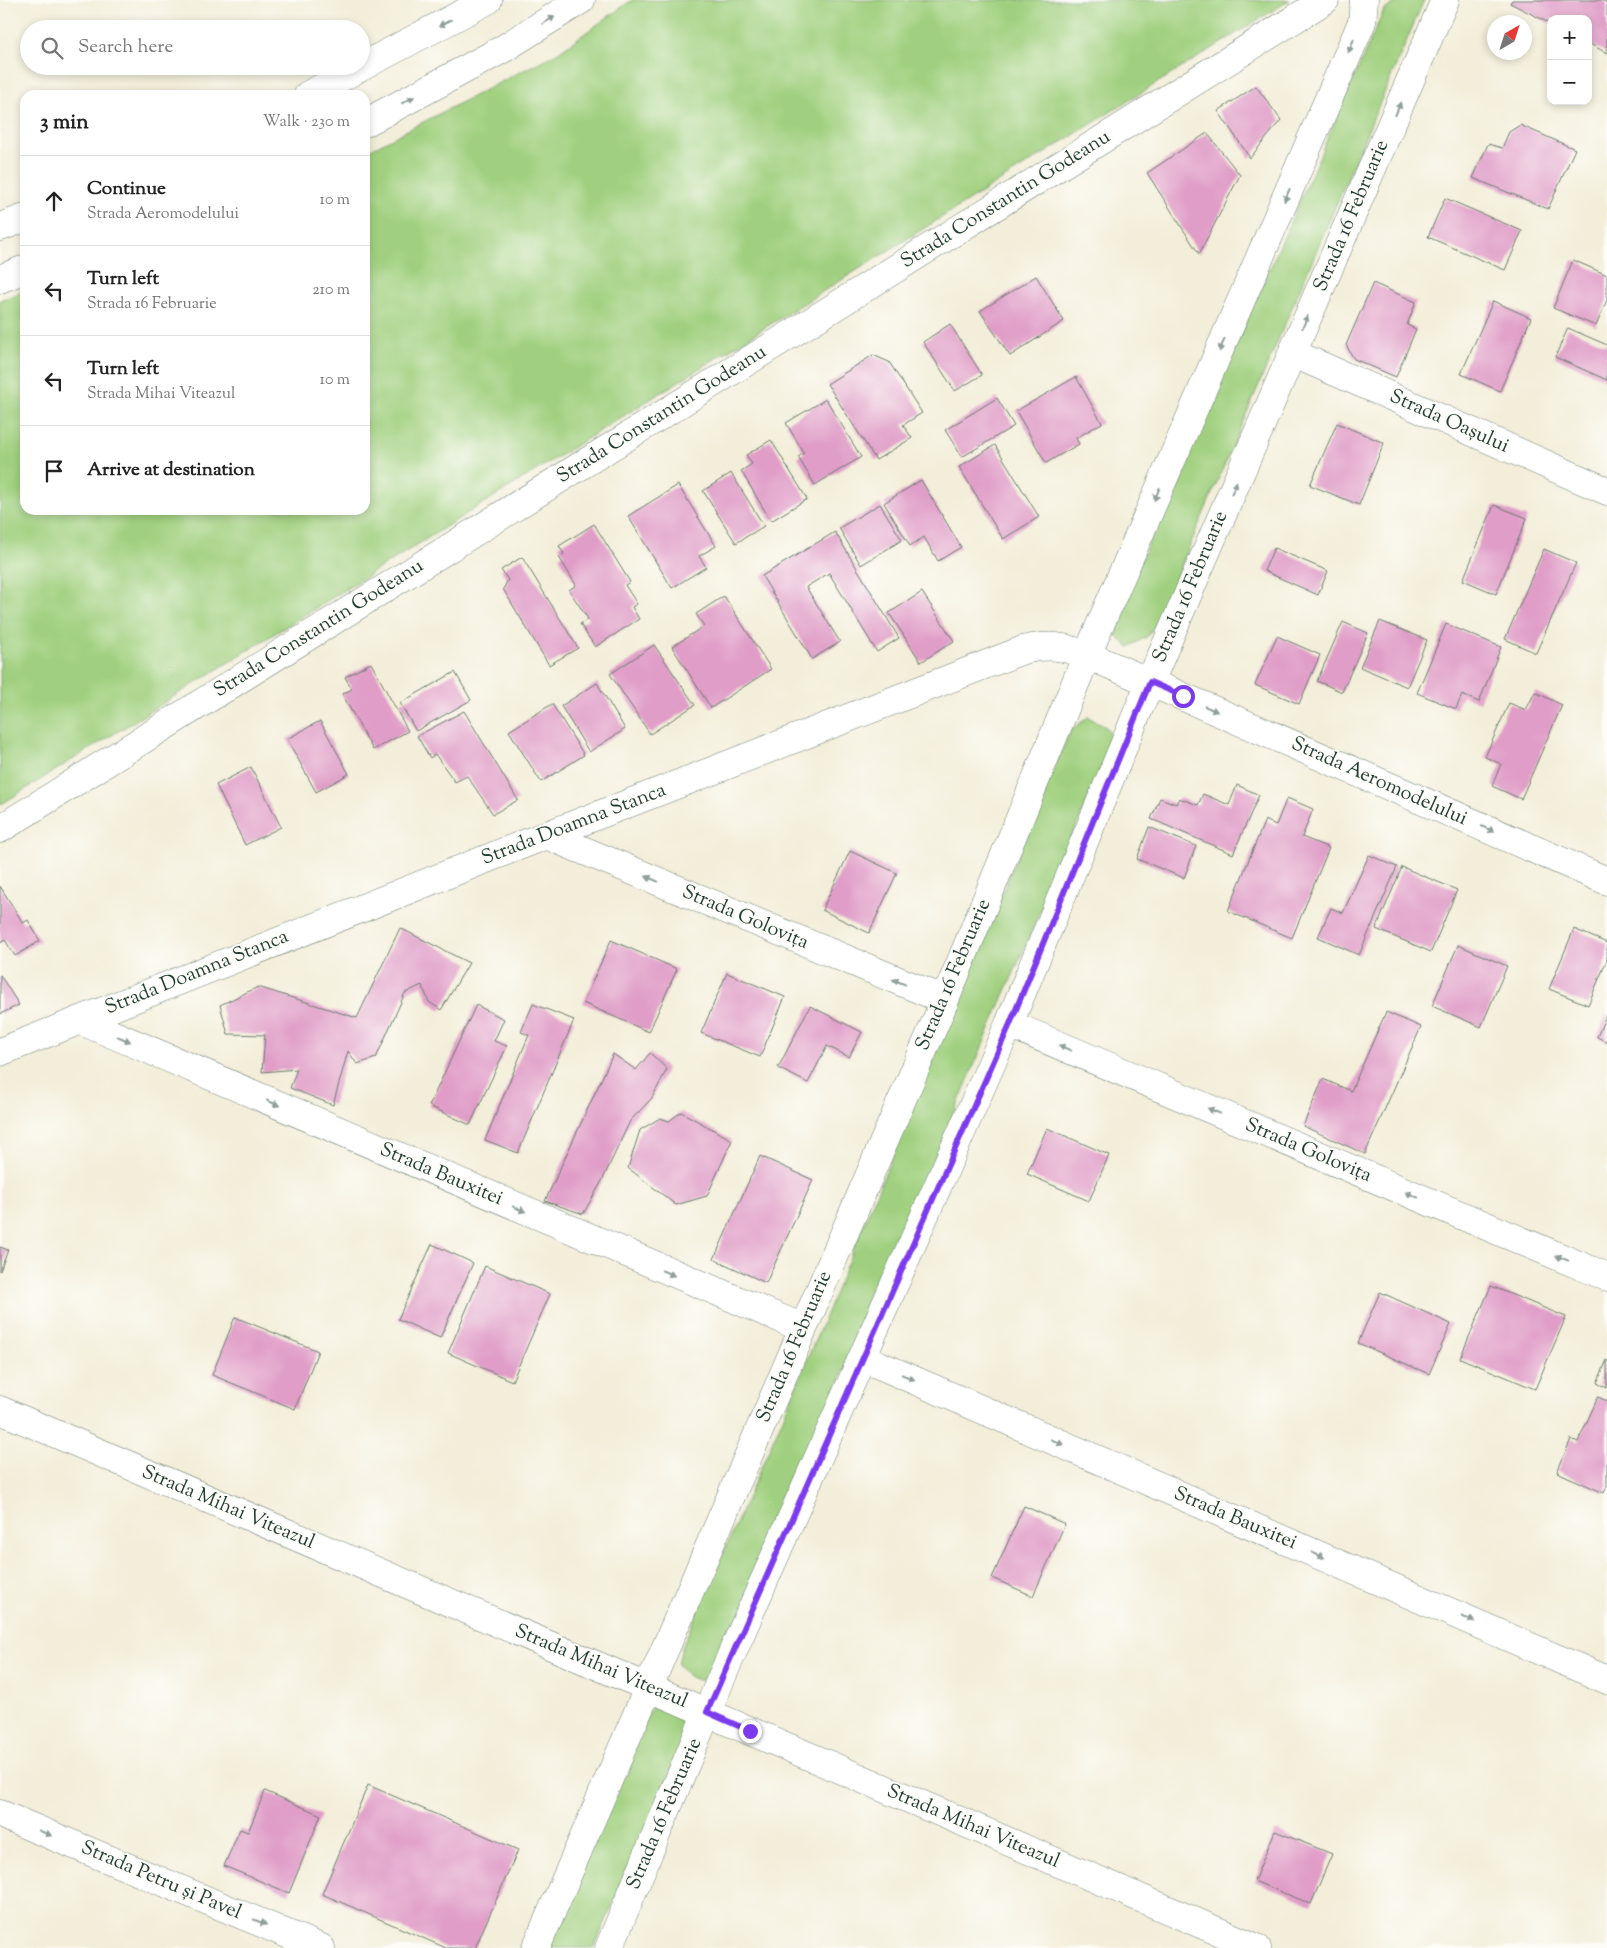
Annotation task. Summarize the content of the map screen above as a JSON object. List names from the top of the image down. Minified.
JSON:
{"streets":{"street":["Strada Constantin Godeanu","Strada 16 Februarie","Strada Oașului","Strada Aeromodelului","Strada Doamna Stanca","Strada Golovița","Strada Bauxitei","Strada Mihai Viteazul","Strada Petru și Pavel"]},"crossings":[["Strada 16 Februarie","Strada Oașului"],["Strada 16 Februarie","Strada Aeromodelului"],["Strada 16 Februarie","Strada Doamna Stanca"],["Strada 16 Februarie","Strada Golovița"],["Strada 16 Februarie","Strada Bauxitei"],["Strada 16 Februarie","Strada Mihai Viteazul"],["Strada Aeromodelului","Strada Doamna Stanca"],["Strada Doamna Stanca","Strada Golovița"],["Strada Doamna Stanca","Strada Bauxitei"]],"one_way":["Strada Aeromodelului","Strada Golovița","Strada Bauxitei","Strada Petru și Pavel"],"north":"top right","page":{"map_buttons":["+","−"],"search":"Search here","heading":["3 min","Walk · 230 m"],"list":[["Continue","Strada Aeromodelului","10 m"],["Turn left","Strada 16 Februarie","210 m"],["Turn left","Strada Mihai Viteazul","10 m"],"Arrive at destination"]}}
